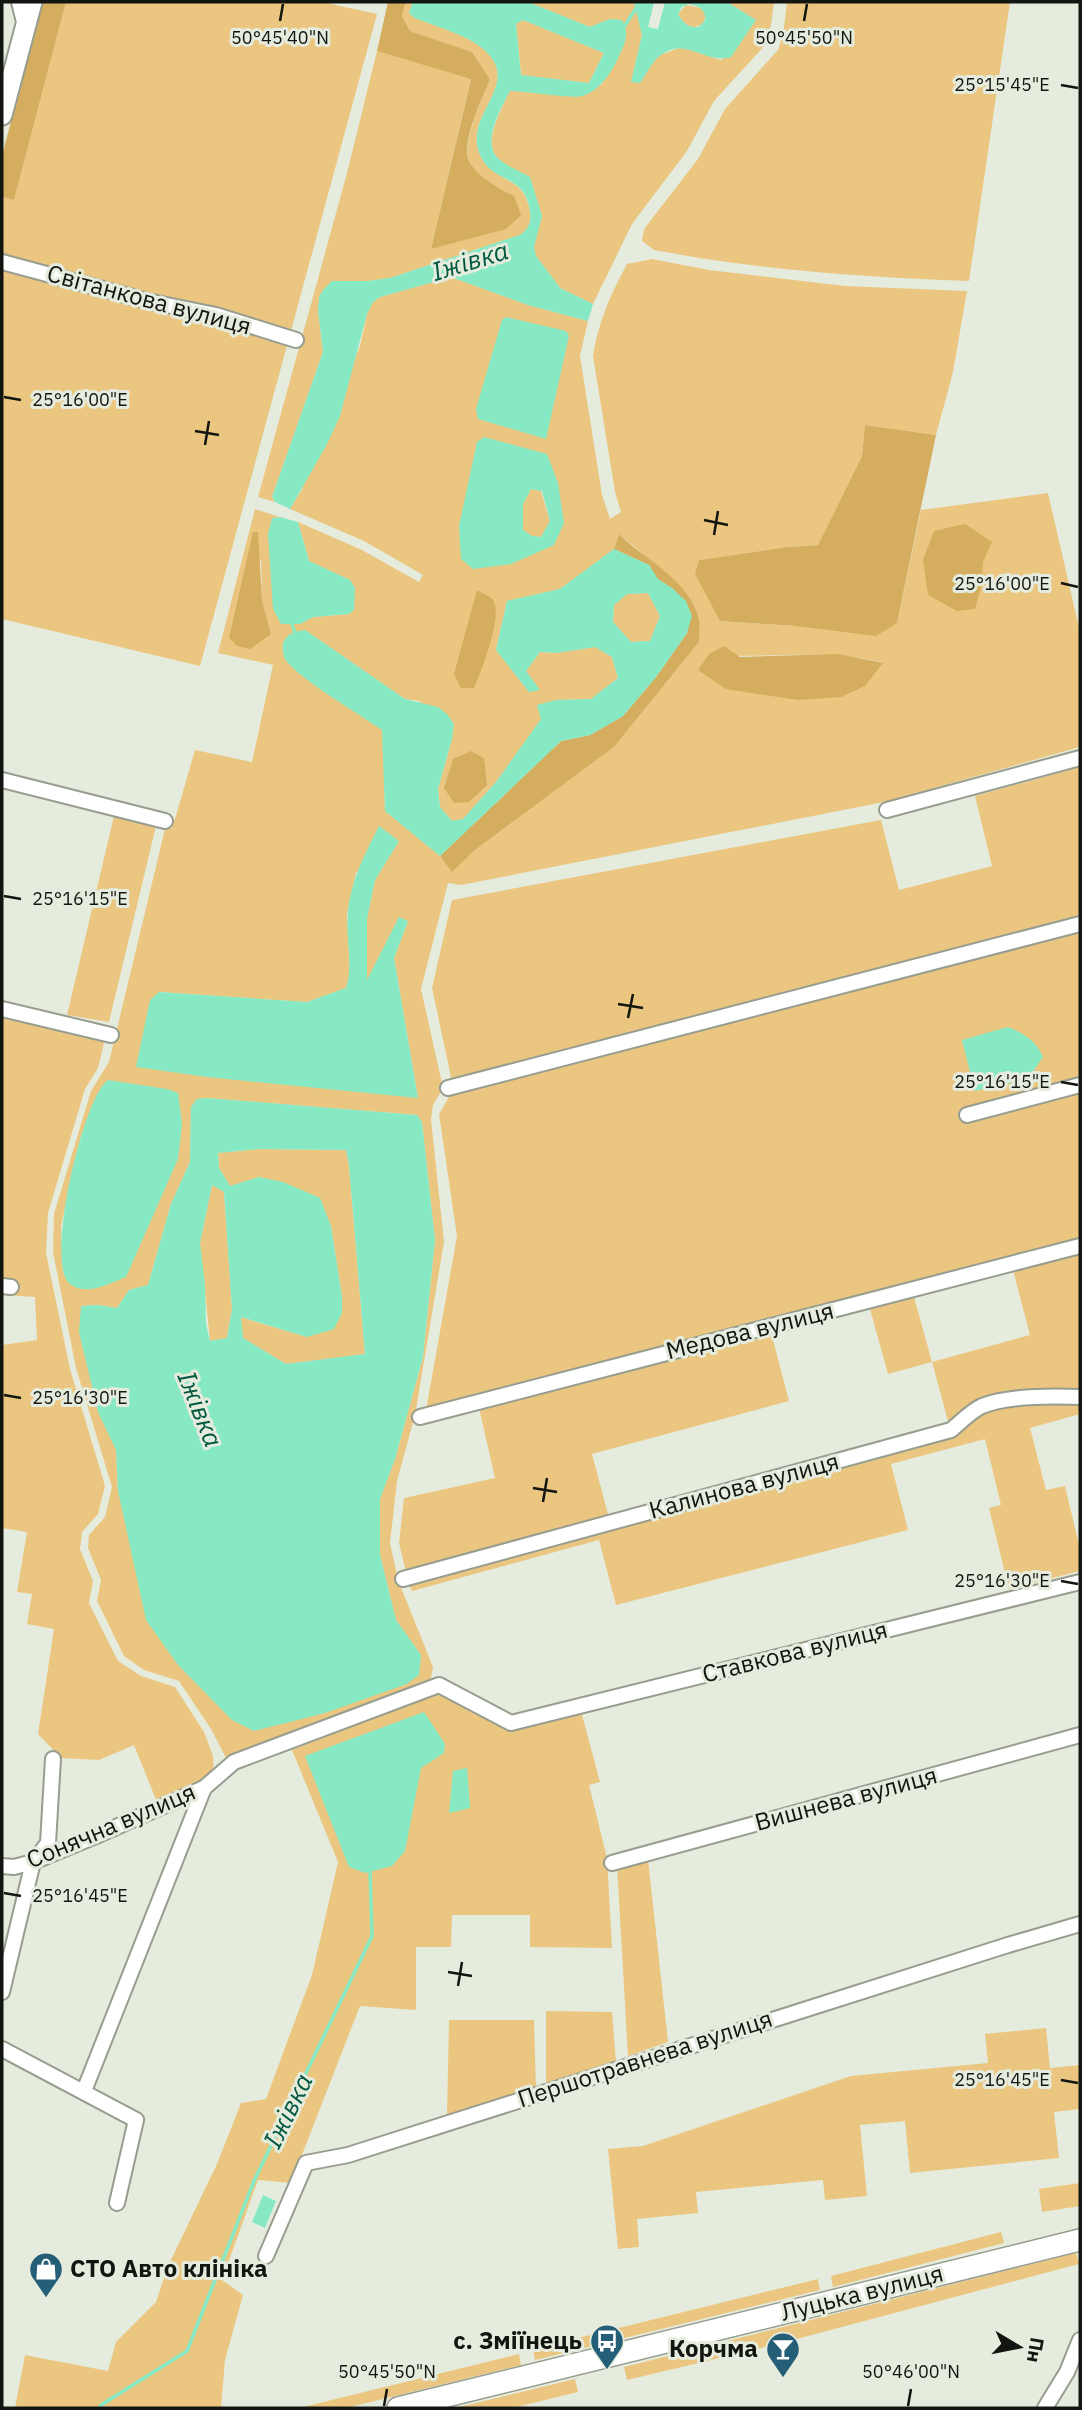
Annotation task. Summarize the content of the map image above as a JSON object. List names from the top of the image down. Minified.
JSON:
{"streets":{"main road":["Луцька вулиця"],"street":["Світанкова вулиця","Медова вулиця","Калинова вулиця","Ставкова вулиця","Вишнева вулиця","Сонячна вулиця","Першотравнева вулиця"]},"crossings":[["Ставкова вулиця","Сонячна вулиця"]],"water":["Іжівка"],"places":{"shop":["СТО Авто клініка"],"bus stop":["с. Зміїнець"],"bar":["Корчма"]},"north":"right","coordinates":["50°45'50\"N","50°45'40\"N","25°15'45\"E","25°16'00\"E","25°16'15\"E","25°16'30\"E","25°16'45\"E","50°46'00\"N"]}
